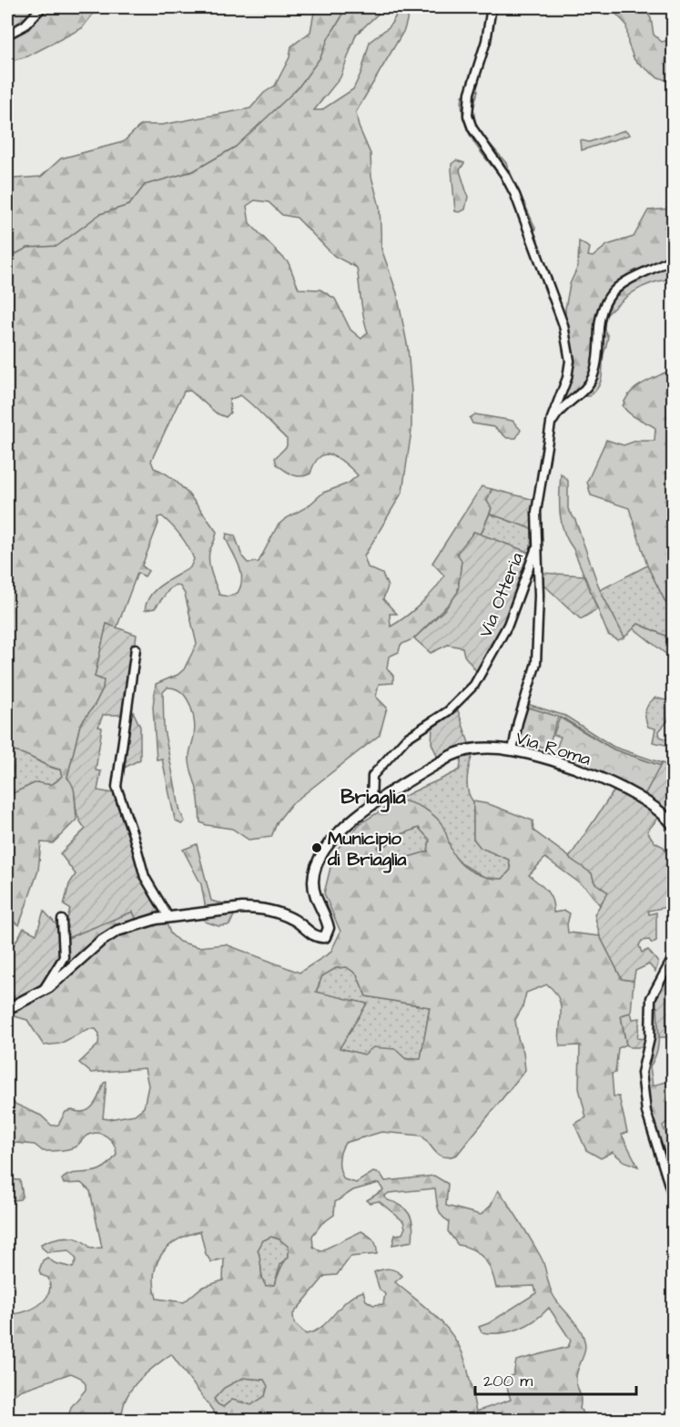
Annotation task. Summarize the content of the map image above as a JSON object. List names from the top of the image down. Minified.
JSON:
{"streets":{"main road":["Via Roma"],"street":["Via Otteria"]},"crossings":[["Via Otteria","Via Roma"]],"districts":["Briaglia"],"places":["Municipio di Briaglia"],"scale_bar":"200 m"}
